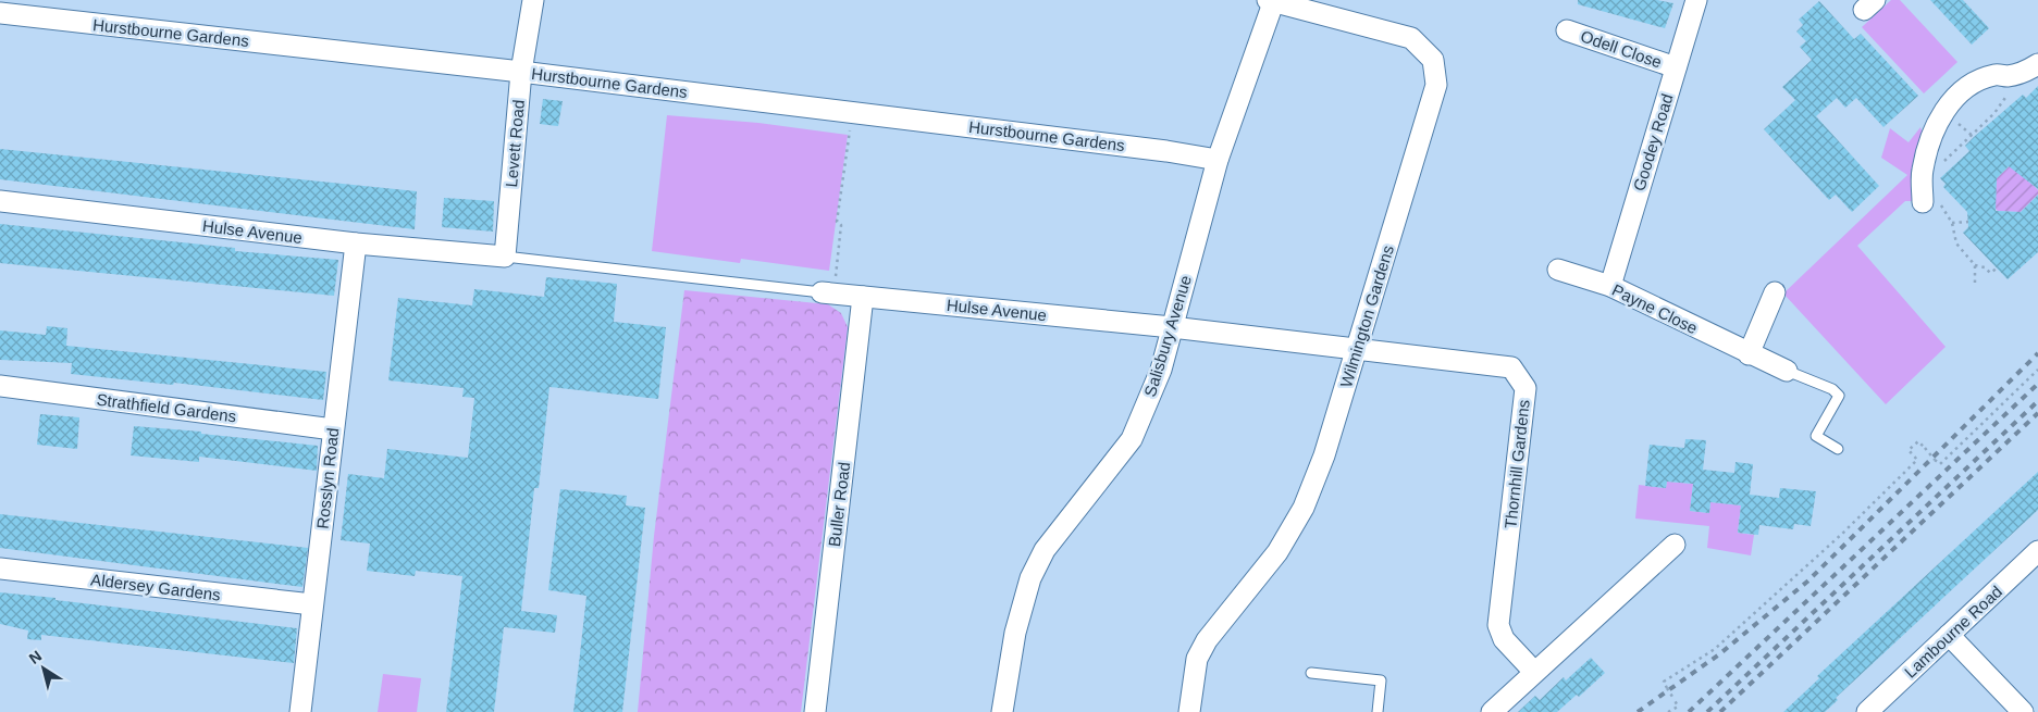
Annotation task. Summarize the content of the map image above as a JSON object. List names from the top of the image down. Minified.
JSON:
{"streets":{"street":["Hurstbourne Gardens","Odell Close","Goodey Road","Levett Road","Hulse Avenue","Payne Close","Wilmington Gardens","Salisbury Avenue","Strathfield Gardens","Thornhill Gardens","Rosslyn Road","Buller Road","Aldersey Gardens","Lambourne Road"]},"crossings":[["Hurstbourne Gardens","Levett Road"],["Hurstbourne Gardens","Salisbury Avenue"],["Odell Close","Goodey Road"],["Goodey Road","Payne Close"],["Levett Road","Hulse Avenue"],["Hulse Avenue","Salisbury Avenue"],["Hulse Avenue","Thornhill Gardens"],["Hulse Avenue","Rosslyn Road"],["Hulse Avenue","Buller Road"],["Wilmington Gardens","Salisbury Avenue"],["Wilmington Gardens","Thornhill Gardens"],["Salisbury Avenue","Thornhill Gardens"],["Strathfield Gardens","Rosslyn Road"],["Rosslyn Road","Aldersey Gardens"]],"north":"top left"}
